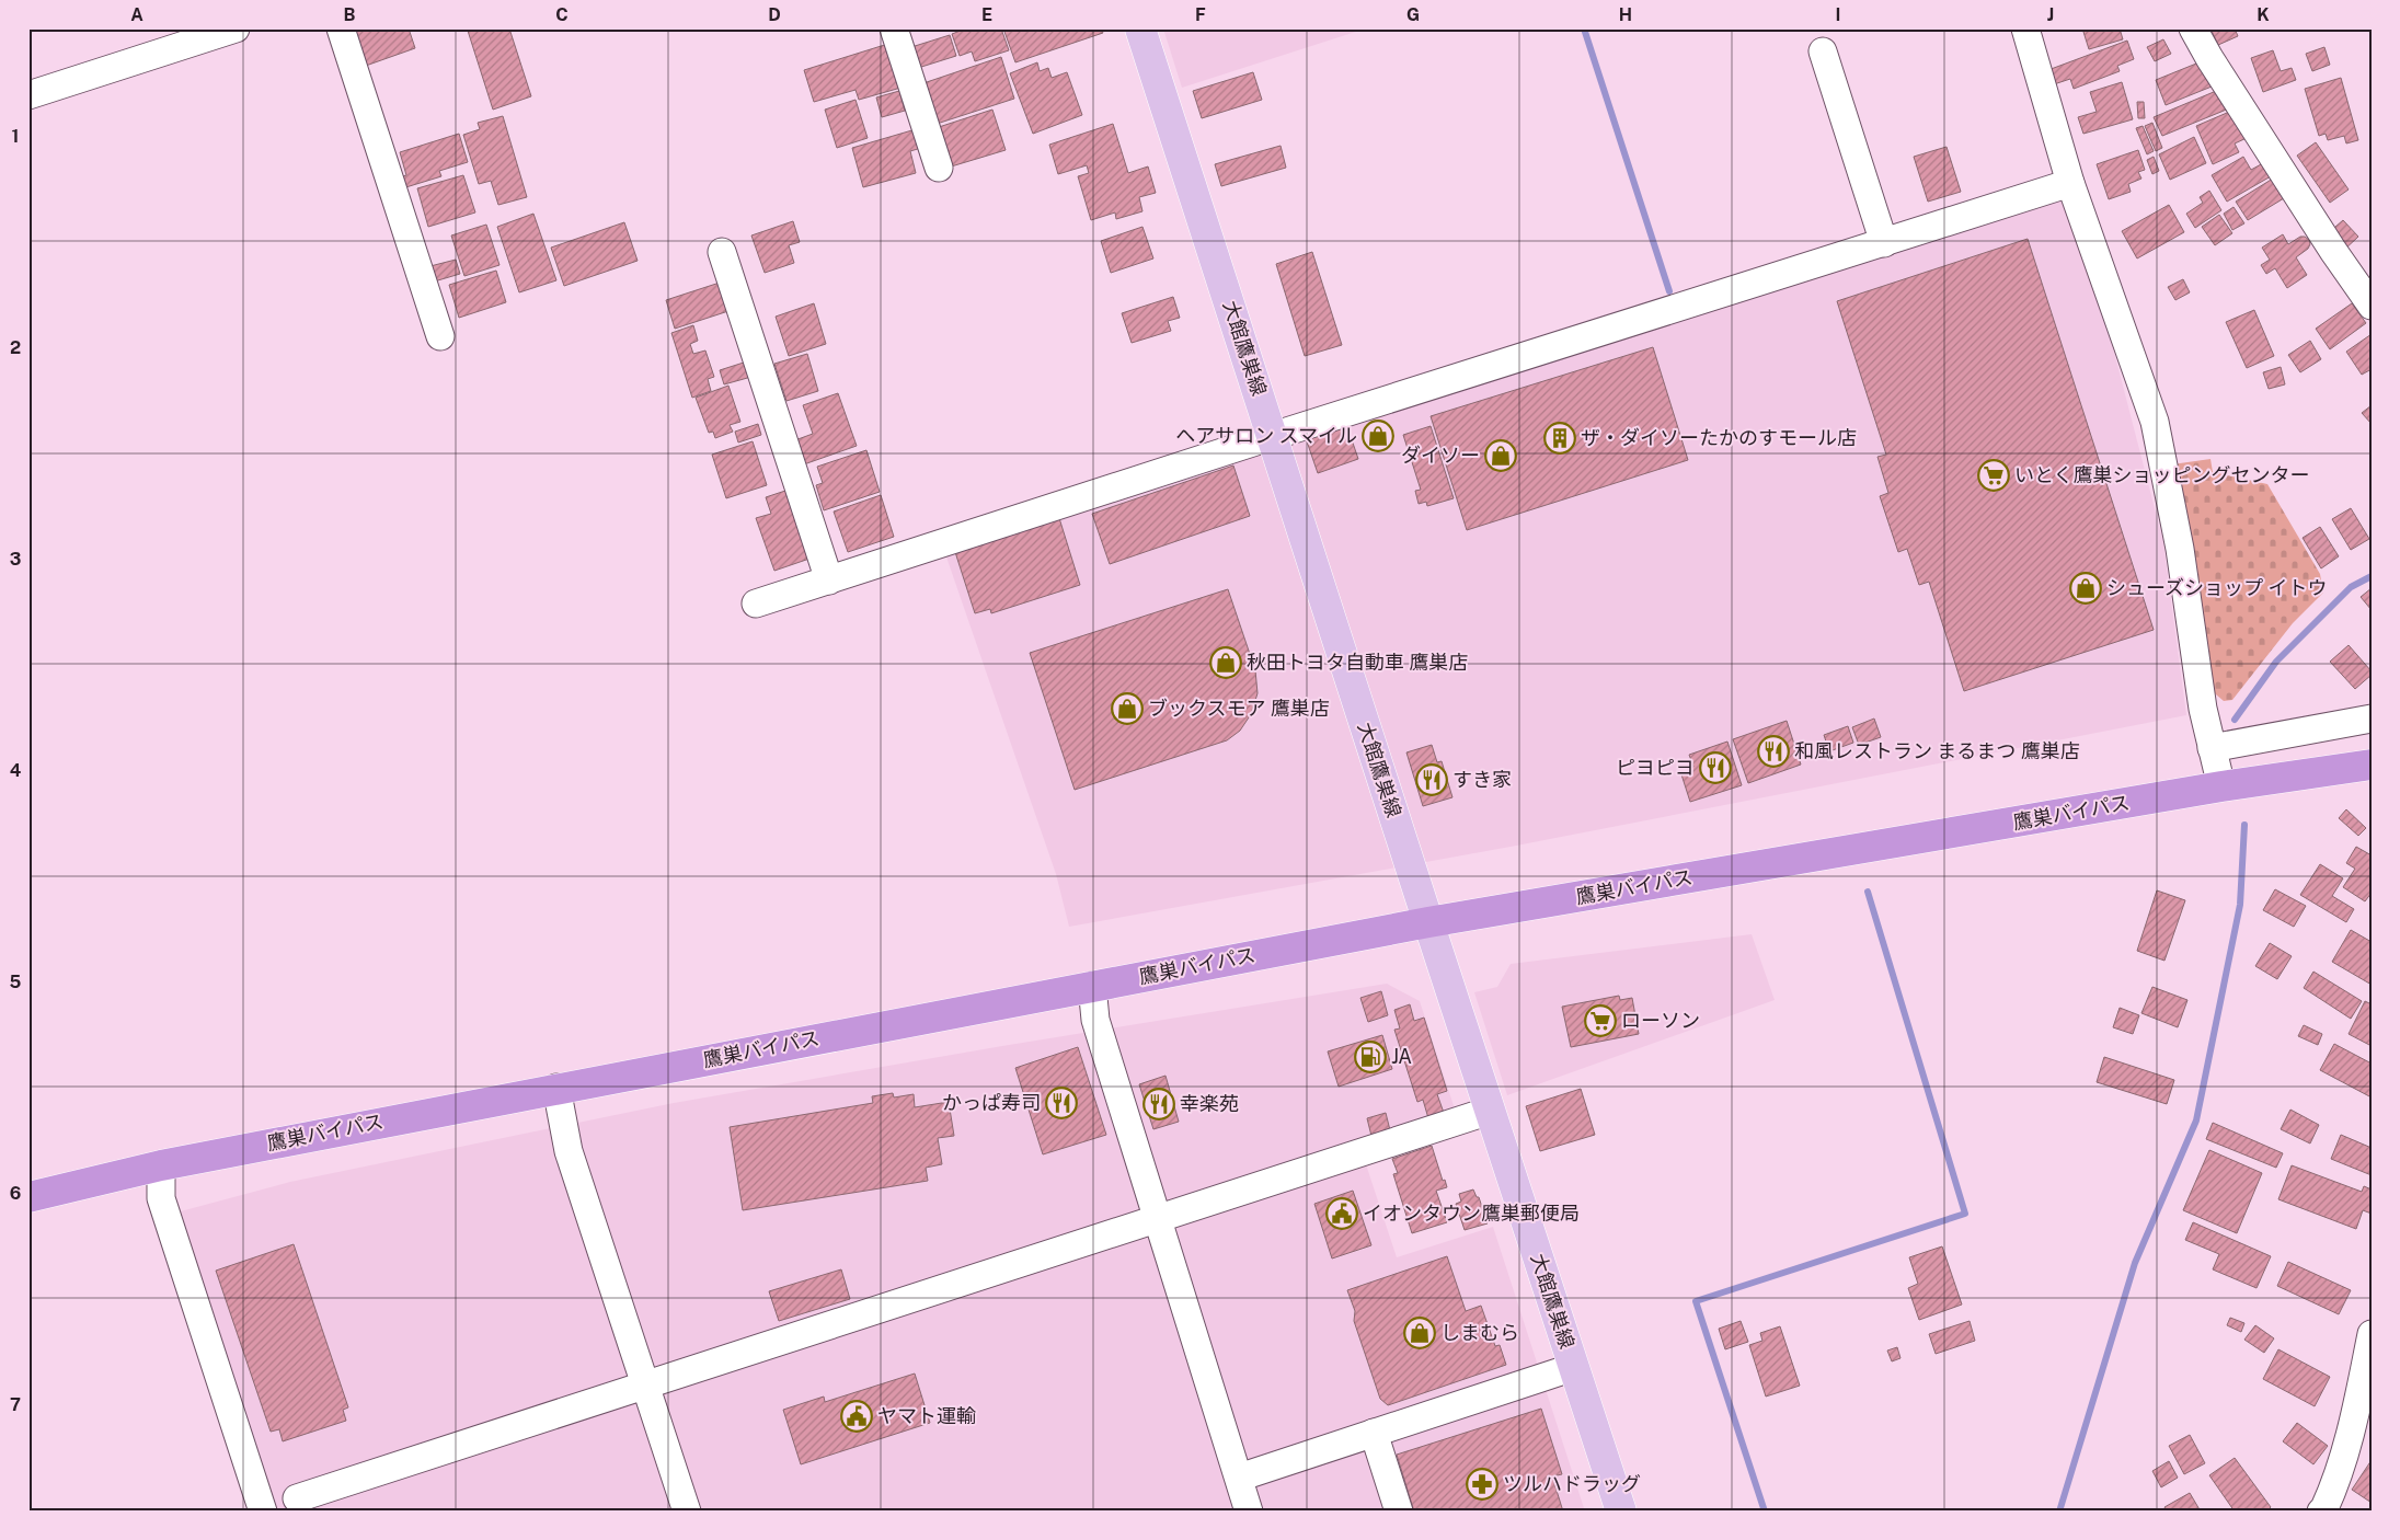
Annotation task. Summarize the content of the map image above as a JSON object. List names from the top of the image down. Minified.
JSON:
{"streets":{"highway":["鷹巣バイパス"],"main road":["大館鷹巣線"]},"crossings":[["大館鷹巣線","鷹巣バイパス"]],"places":{"shop":["ヘアサロン スマイル","ダイソー","シューズショップ イトウ","秋田トヨタ自動車 鷹巣店","ブックスモア 鷹巣店","しまむら"],"building":["ザ・ダイソーたかのすモール店"],"supermarket":["いとく鷹巣ショッピングセンター","ローソン"],"restaurant":["和風レストラン まるまつ 鷹巣店","ピヨピヨ","すき家","かっぱ寿司","幸楽苑"],"fuel station":["JA"],"public building":["イオンタウン鷹巣郵便局","ヤマト運輸"],"pharmacy":["ツルハドラッグ"]},"grid":{"columns":["A","B","C","D","E","F","G","H","I","J","K"],"rows":["1","2","3","4","5","6","7"]}}
